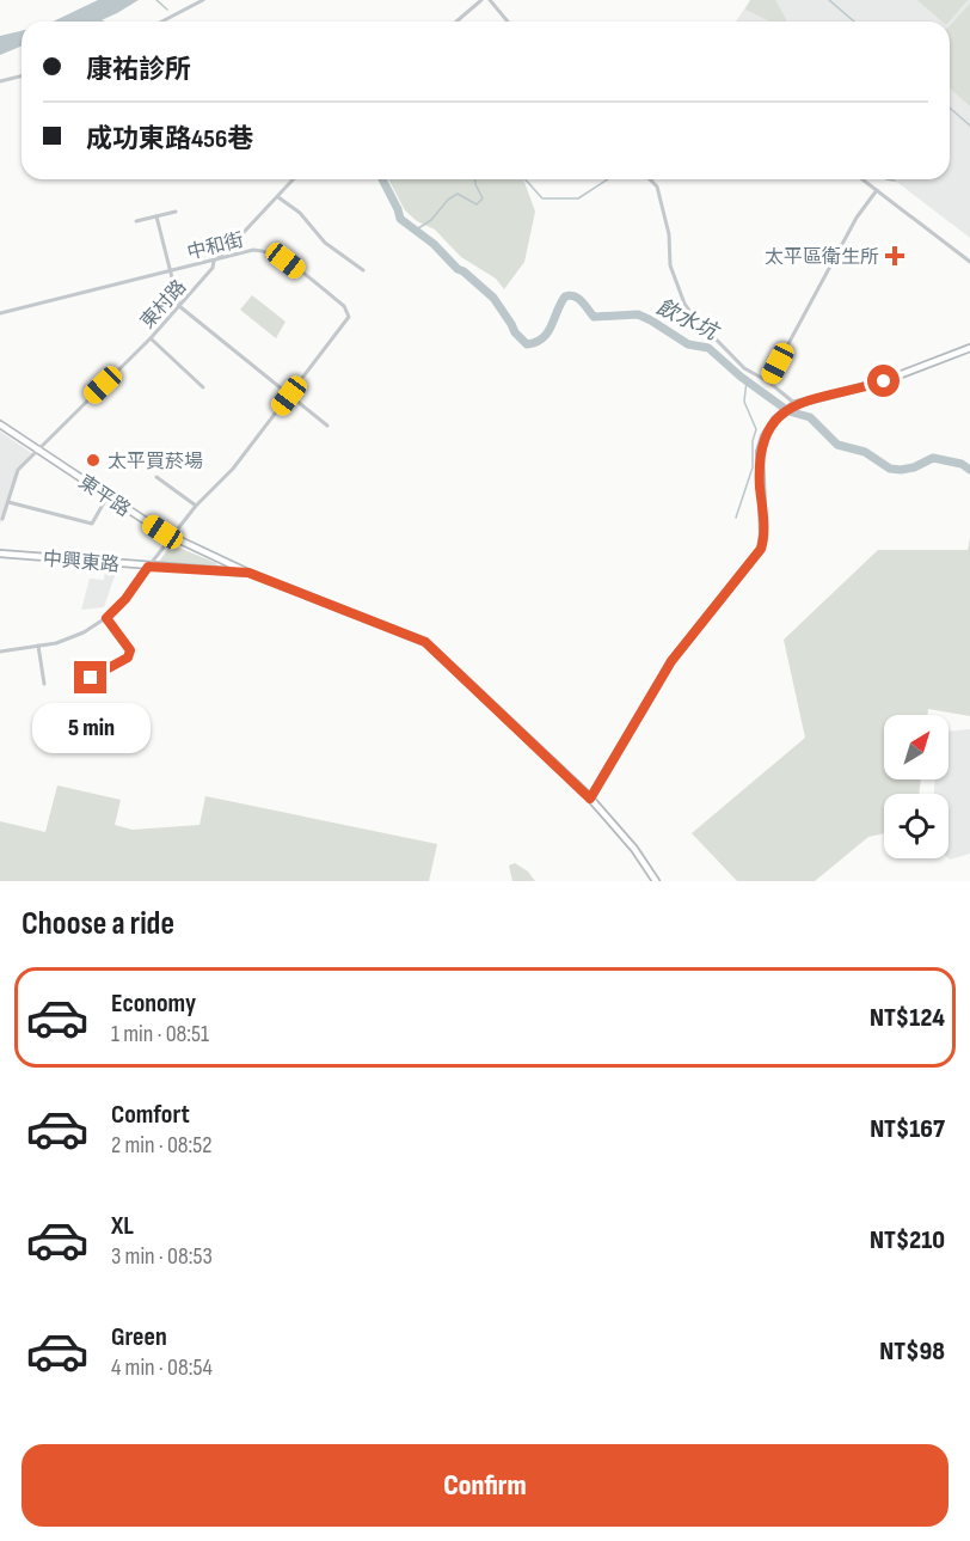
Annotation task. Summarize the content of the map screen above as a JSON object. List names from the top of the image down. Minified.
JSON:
{"streets":{"main road":["東平路","中興東路"],"street":["中和街","東村路"]},"crossings":[["中和街","東村路"],["中和街","東平路"],["中和街","中興東路"],["東村路","東平路"],["東平路","中興東路"]],"water":["飲水坑"],"places":{"health":["太平區衛生所"],"other":["太平買菸場"]},"north":"top right","page":{"banner":["康祐診所","成功東路456巷"],"bubble":"5 min","heading":"Choose a ride","list":[{"name":"Economy","note":"1 min · 08:51","value":"NT$124"},{"name":"Comfort","note":"2 min · 08:52","value":"NT$167"},{"name":"XL","note":"3 min · 08:53","value":"NT$210"},{"name":"Green","note":"4 min · 08:54","value":"NT$98"}],"buttons":"Confirm"}}
